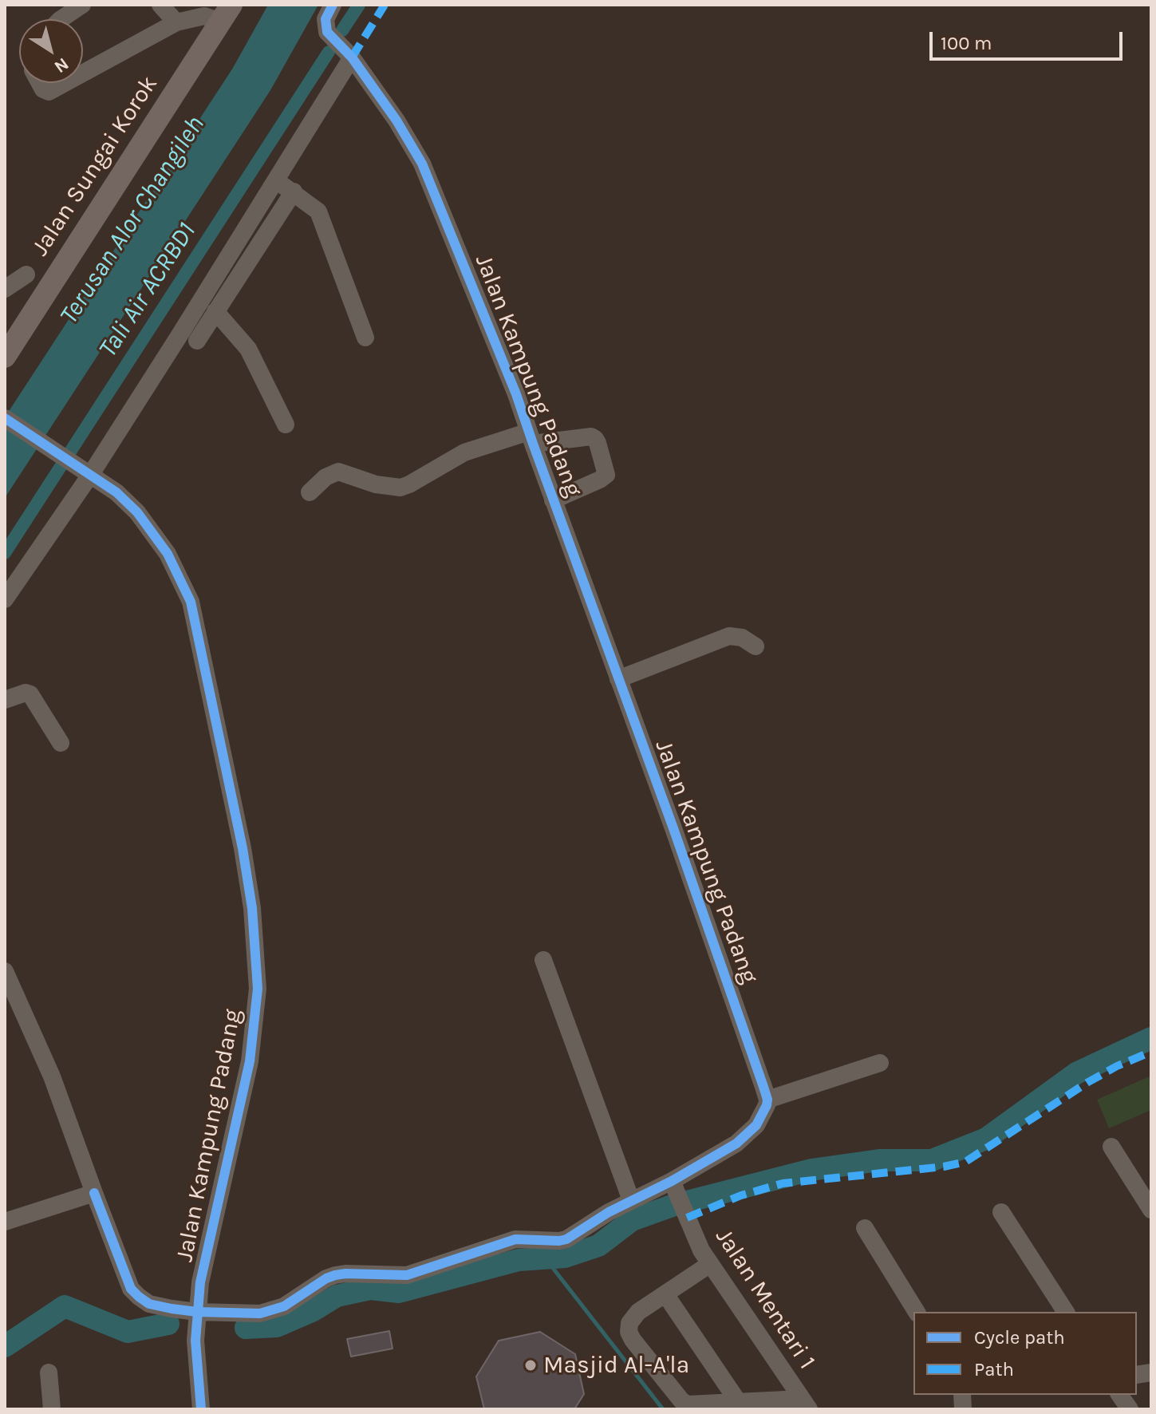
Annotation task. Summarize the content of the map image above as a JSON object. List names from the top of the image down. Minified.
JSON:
{"streets":{"main road":["Jalan Sungai Korok"],"street":["Jalan Kampung Padang","Jalan Mentari 1"]},"water":["Terusan Alor Changileh","Tali Air ACRBD1"],"places":["Masjid Al-A'la"],"legend":["Cycle path","Path"],"scale_bar":"100 m","north":"bottom right"}
